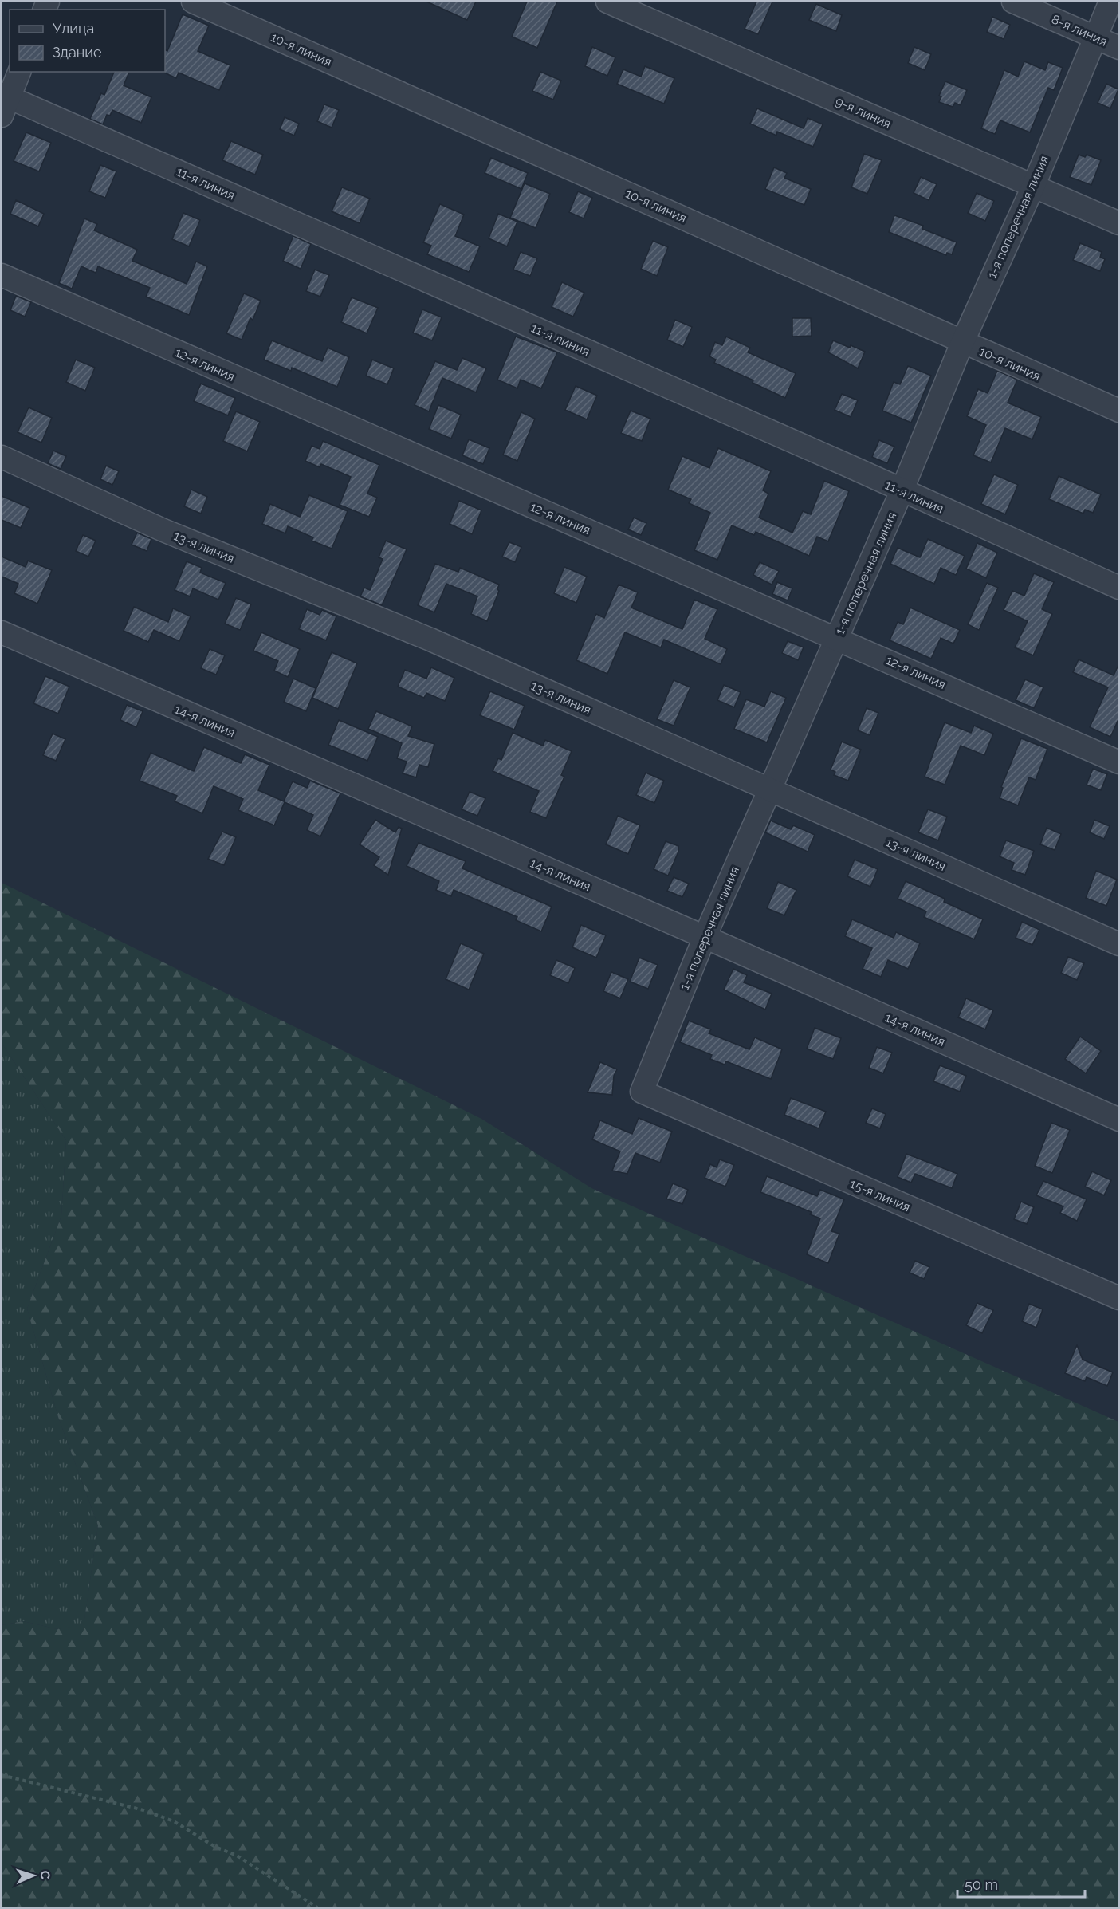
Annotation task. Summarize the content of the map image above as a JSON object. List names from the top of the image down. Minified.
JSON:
{"streets":{"street":["8-я линия","10-я линия","9-я линия","11-я линия","1-я поперечная линия","12-я линия","13-я линия","14-я линия","15-я линия"]},"crossings":[["8-я линия","1-я поперечная линия"],["10-я линия","1-я поперечная линия"],["9-я линия","1-я поперечная линия"],["11-я линия","1-я поперечная линия"],["1-я поперечная линия","12-я линия"],["1-я поперечная линия","13-я линия"],["1-я поперечная линия","14-я линия"],["1-я поперечная линия","15-я линия"]],"legend":["Улица","Здание"],"scale_bar":"50 m","north":"right"}
